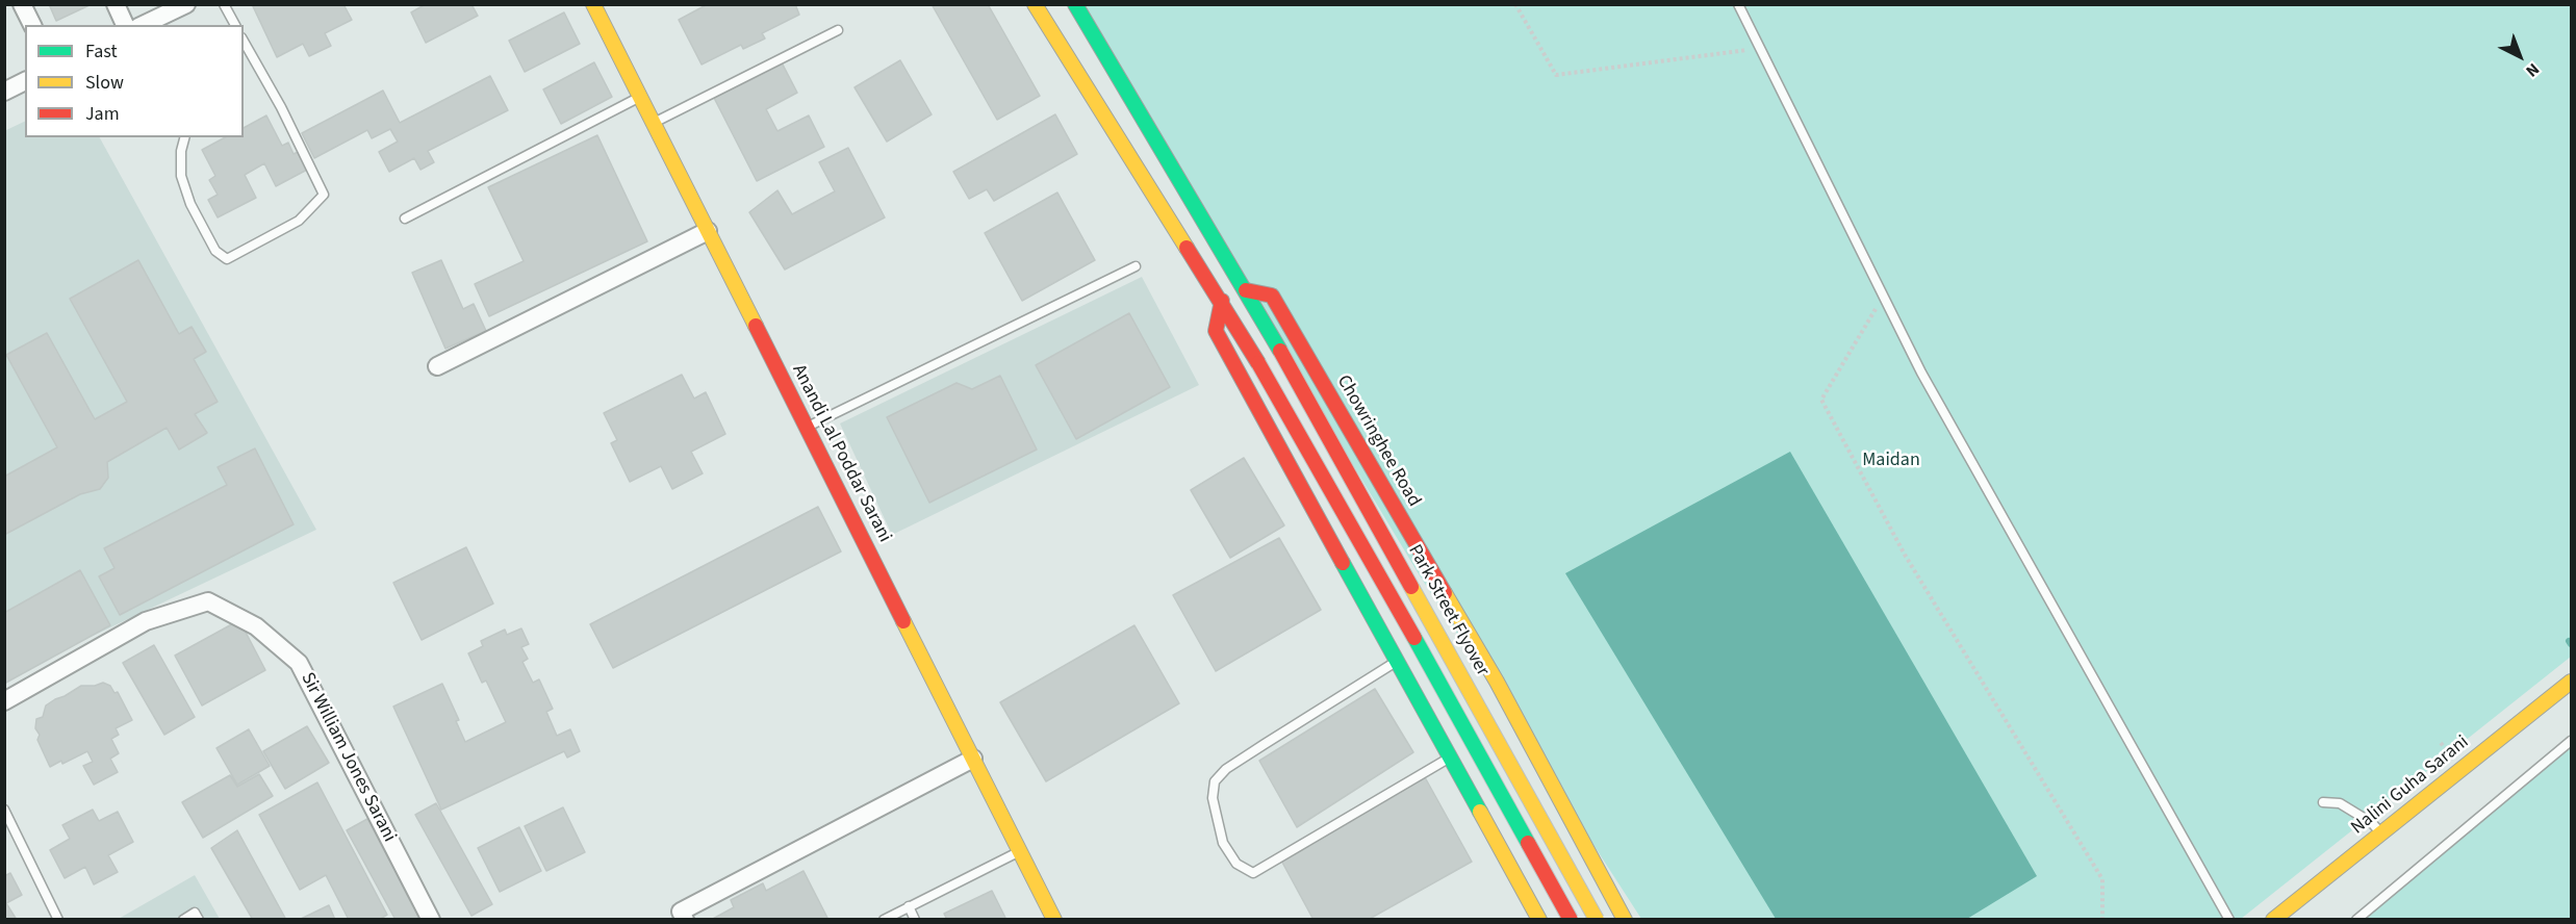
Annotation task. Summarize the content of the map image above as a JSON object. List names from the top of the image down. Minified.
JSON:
{"streets":{"main road":["Chowringhee Road","Anandi Lal Poddar Sarani","Park Street Flyover","Nalini Guha Sarani"],"street":["Sir William Jones Sarani"]},"crossings":[["Chowringhee Road","Park Street Flyover"]],"parks":["Maidan"],"legend":["Fast","Slow","Jam"],"north":"bottom right"}
